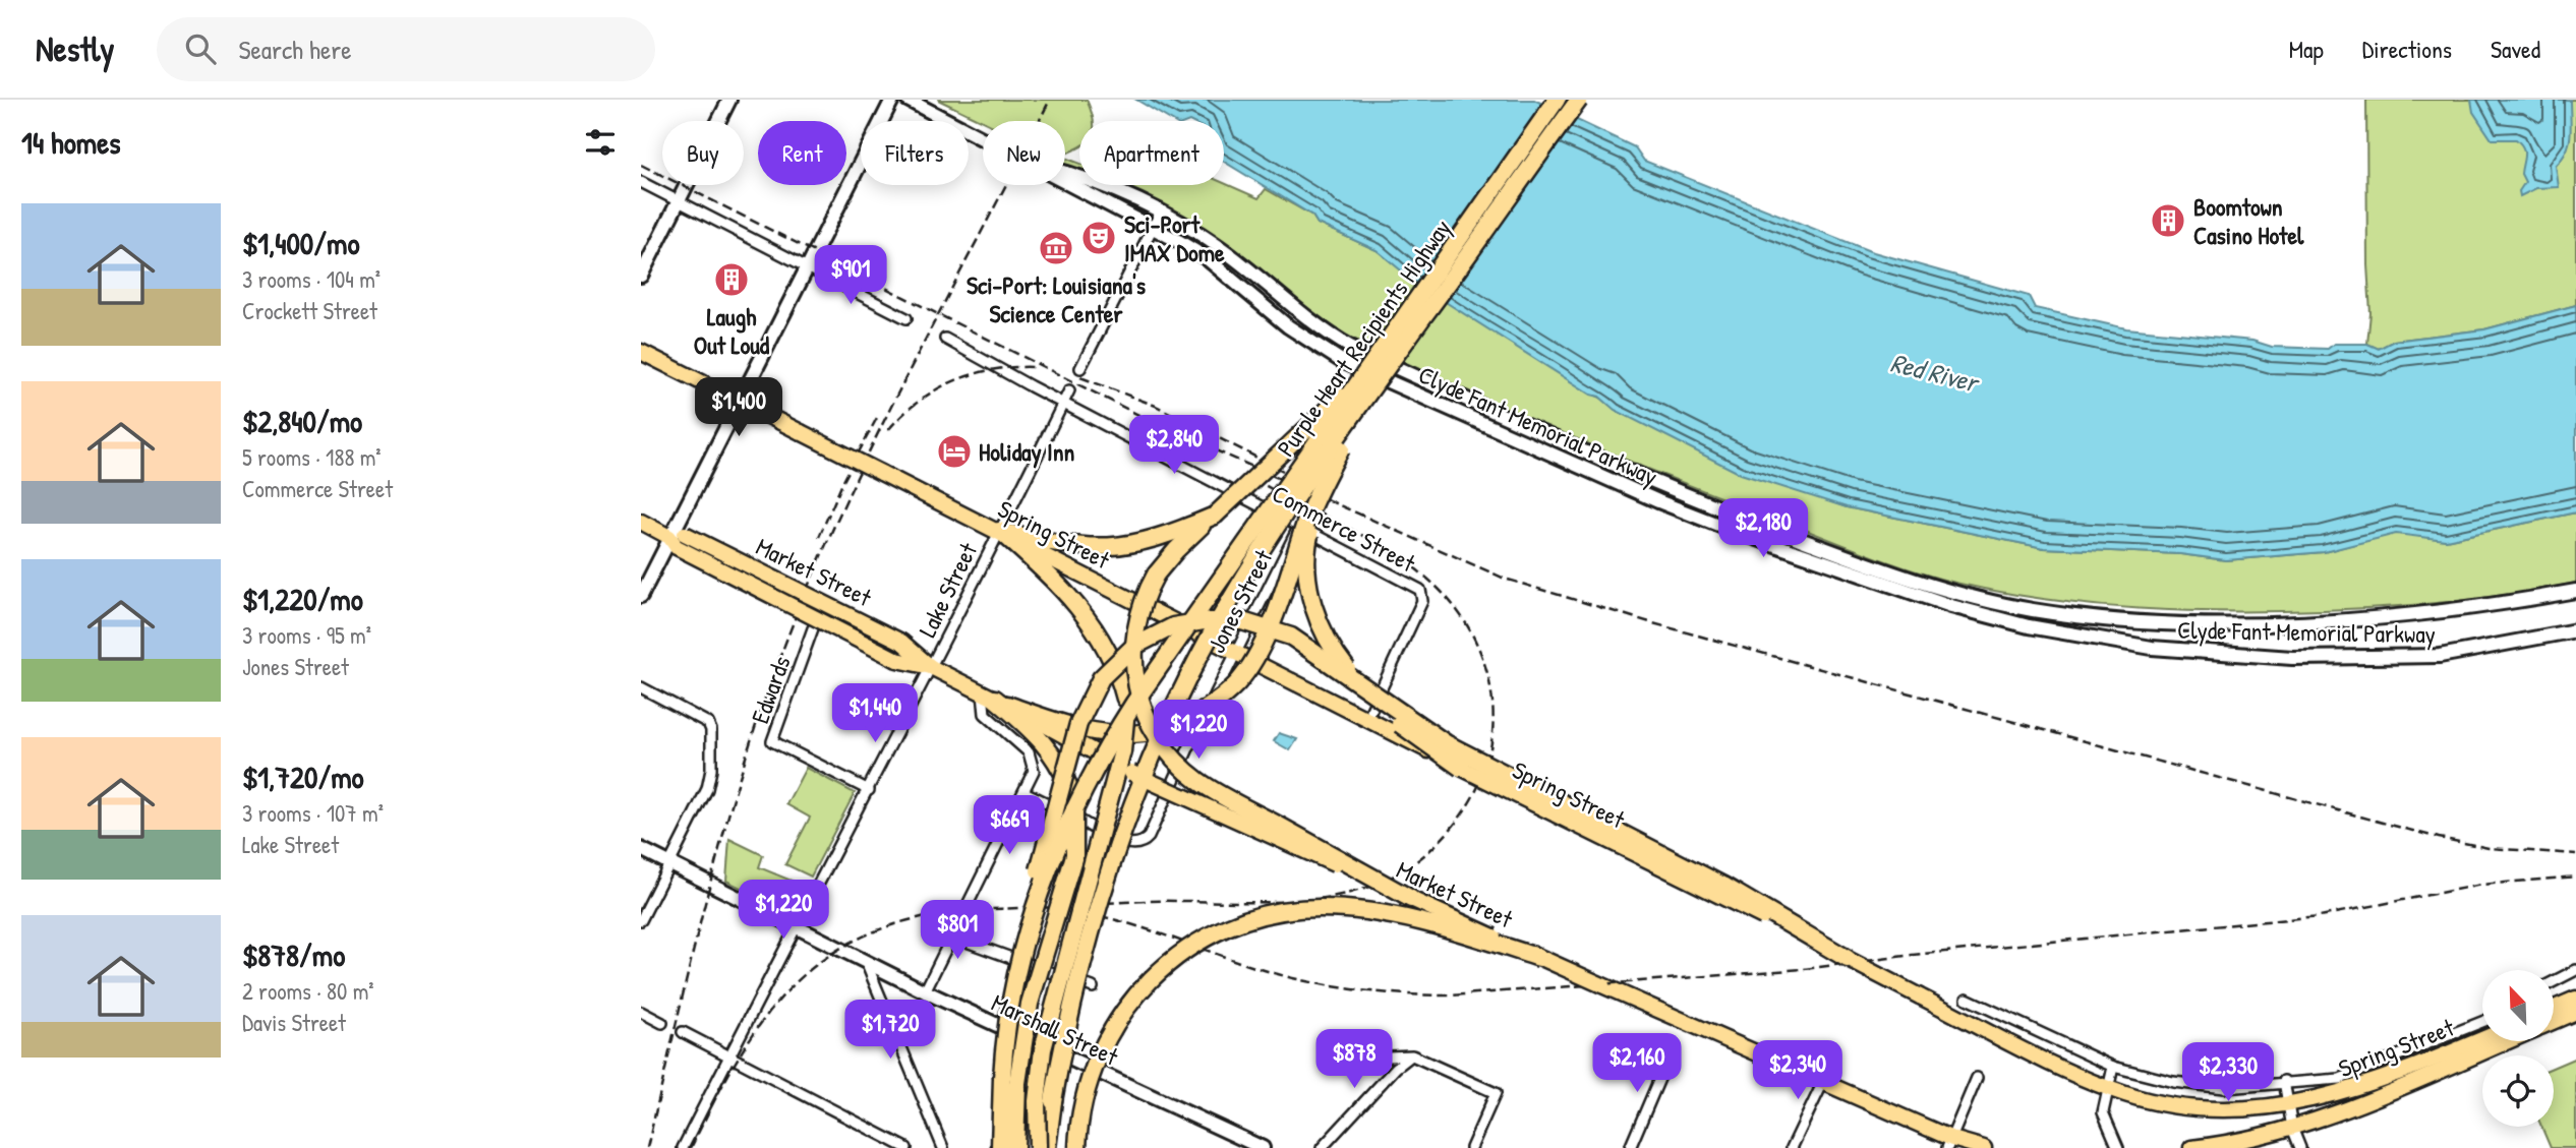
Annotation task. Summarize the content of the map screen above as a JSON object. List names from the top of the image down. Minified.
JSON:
{"streets":{"highway":["Purple Heart Recipients Highway"],"main road":["Clyde Fant Memorial Parkway","Spring Street","Market Street","Marshall Street"],"street":["Commerce Street","Lake Street","Jones Street","Edwards"]},"crossings":[["Commerce Street","Lake Street"],["Commerce Street","Jones Street"],["Spring Street","Lake Street"],["Spring Street","Jones Street"],["Market Street","Lake Street"],["Lake Street","Edwards"],["Lake Street","Marshall Street"]],"water":["Red River"],"places":{"building":["Boomtown Casino Hotel","Laugh Out Loud"],"theatre":["Sci-Port IMAX Dome"],"museum":["Sci-Port: Louisiana's Science Center"],"hotel":["Holiday Inn"]},"north":"top left","page":{"header":"Nestly","search":"Search here","nav":["Map","Directions","Saved"],"heading":"14 homes","chip":["Buy","Rent","Filters","New","Apartment"],"list":[{"name":"$1,400/mo","note":"3 rooms · 104 m² · Crockett Street"},{"name":"$2,840/mo","note":"5 rooms · 188 m² · Commerce Street"},{"name":"$1,220/mo","note":"3 rooms · 95 m² · Jones Street"},{"name":"$1,720/mo","note":"3 rooms · 107 m² · Lake Street"},{"name":"$878/mo","note":"2 rooms · 80 m² · Davis Street"}],"price":["$901","$1,400","$2,840","$2,180","$1,440","$1,220","$669","$1,220","$801","$1,720","$878","$2,160","$2,340","$2,330"]}}
